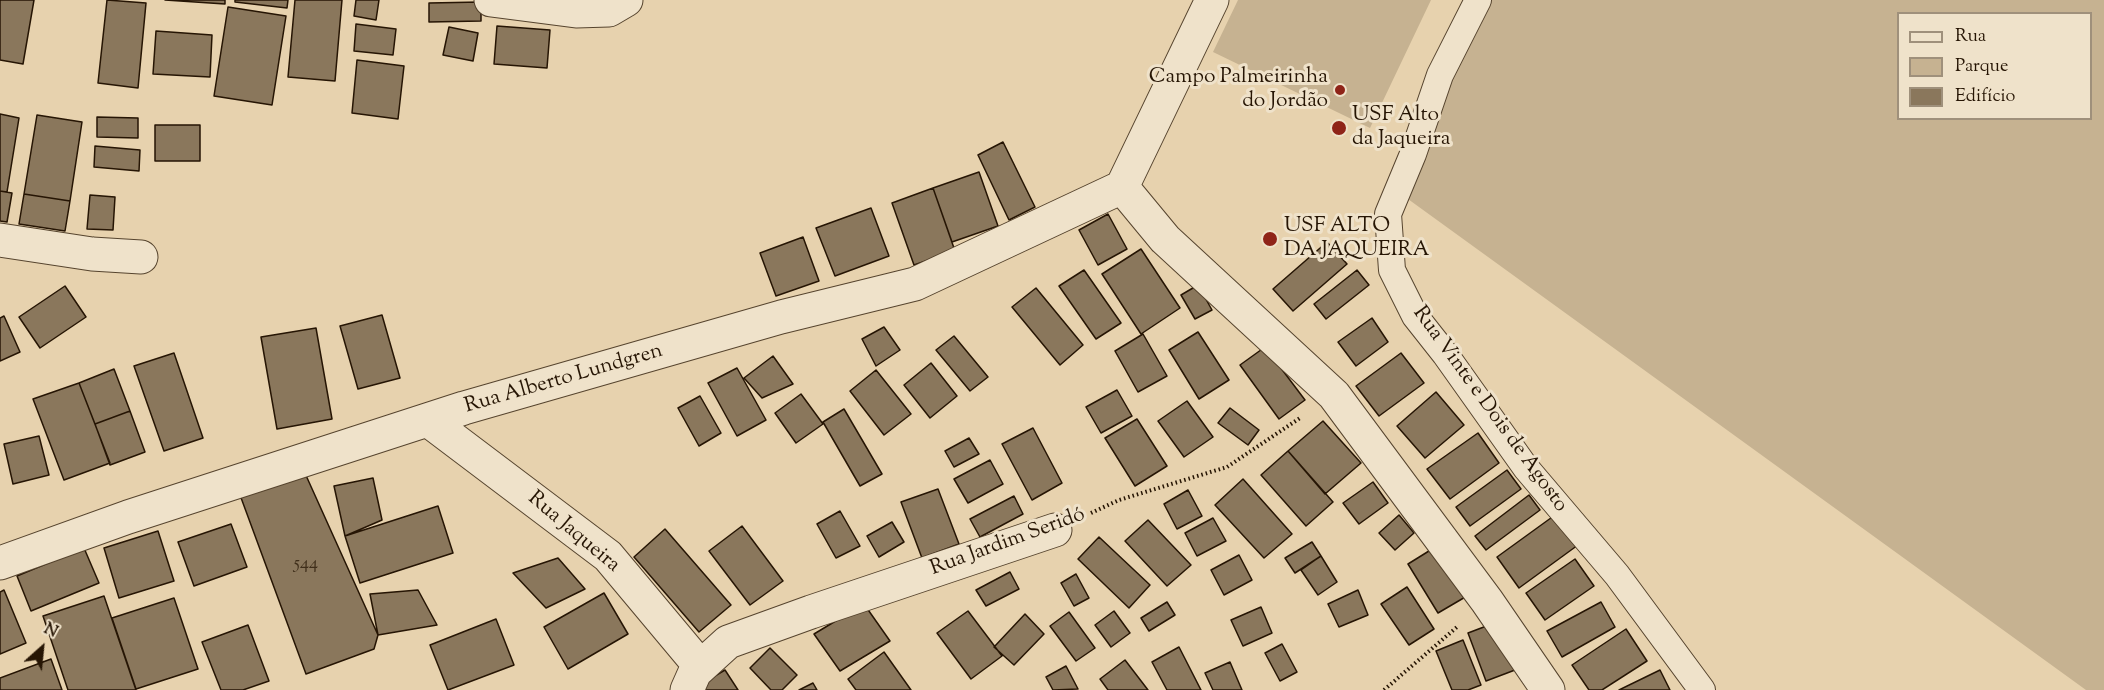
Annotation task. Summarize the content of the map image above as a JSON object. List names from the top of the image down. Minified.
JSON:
{"streets":{"street":["Rua Alberto Lundgren","Rua Jaqueira","Rua Jardim Seridó"],"lane":["Rua Vinte e Dois de Agosto"]},"crossings":[["Rua Alberto Lundgren","Rua Jaqueira"],["Rua Jaqueira","Rua Jardim Seridó"]],"places":["Campo Palmeirinha do Jordão","USF Alto da Jaqueira","USF ALTO DA JAQUEIRA"],"house_numbers":["544"],"legend":["Rua","Parque","Edifício"],"north":"top right"}
